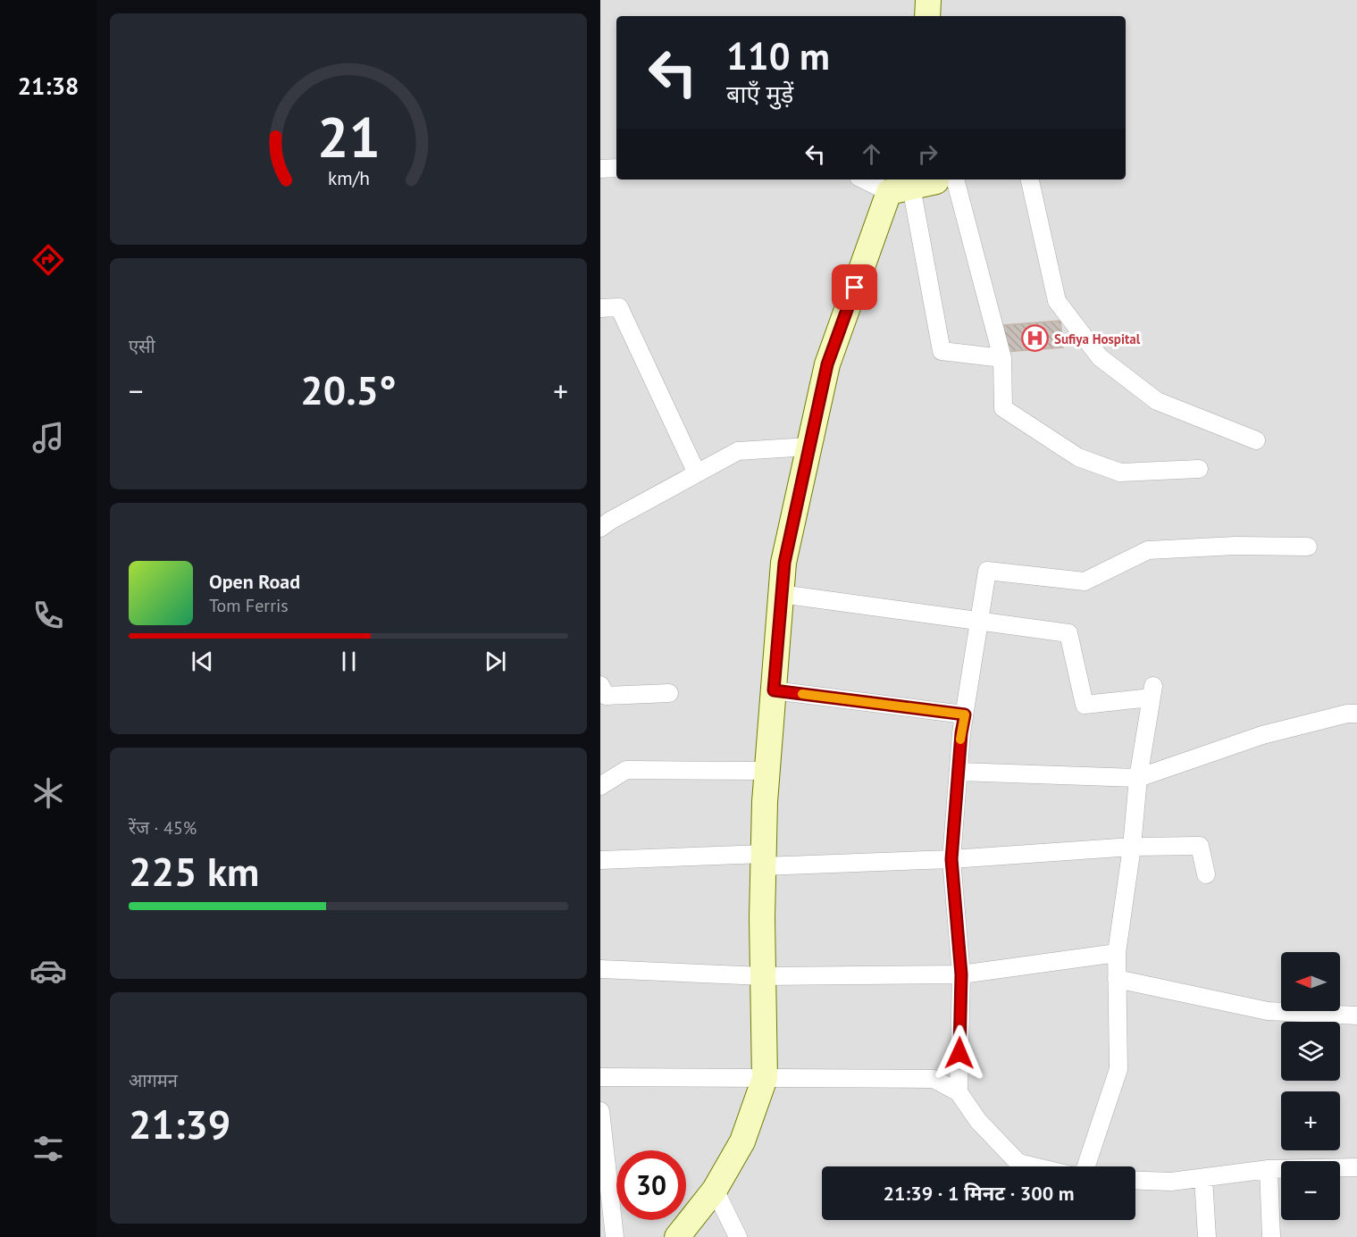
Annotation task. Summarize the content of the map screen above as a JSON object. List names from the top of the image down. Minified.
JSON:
{"places":{"hospital":["Sufiya Hospital"]},"north":"left","page":{"tabs":"21:38","turn":["110 m","बाएँ मुड़ें"],"tile":["एसी",["रेंज · 45%","225 km"],["आगमन","21:39"]],"heat":["−","20.5°","+"],"song":["Open Road","Tom Ferris"],"map_buttons":["+","−"],"limit":"30","trip":"21:39 · 1 मिनट · 300 m","gauge":["21","km/h"]}}
